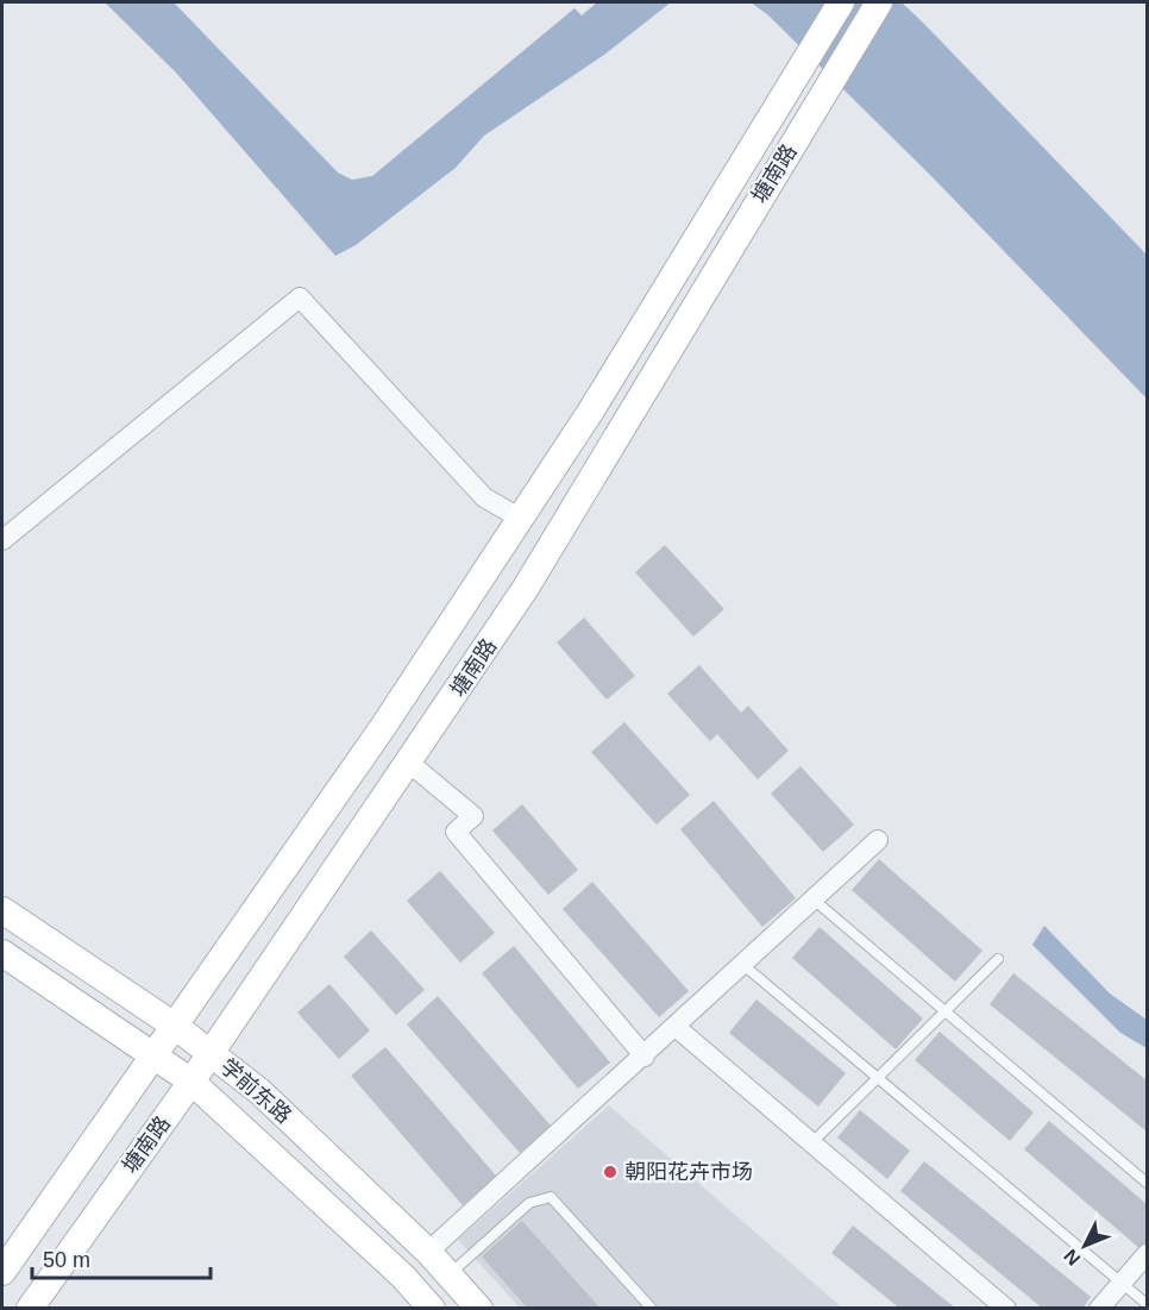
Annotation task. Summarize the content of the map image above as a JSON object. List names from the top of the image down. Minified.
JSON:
{"streets":{"main road":["塘南路","学前东路"]},"crossings":[["塘南路","学前东路"]],"places":["朝阳花卉市场"],"scale_bar":"50 m","north":"bottom left"}
